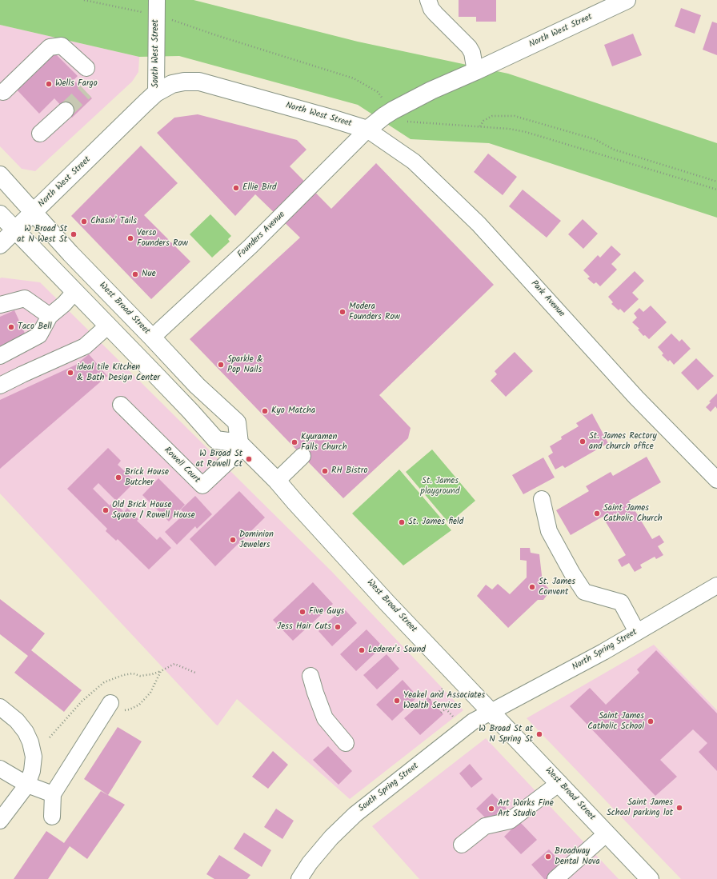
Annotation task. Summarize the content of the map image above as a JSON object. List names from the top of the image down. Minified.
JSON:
{"streets":{"main road":["North West Street","West Broad Street"],"street":["South West Street","Founders Avenue","Park Avenue","Rowell Court","North Spring Street","South Spring Street"]},"crossings":[["North West Street","South West Street"],["North West Street","Founders Avenue"],["North West Street","Park Avenue"],["North West Street","West Broad Street"],["Founders Avenue","Park Avenue"],["Founders Avenue","West Broad Street"],["West Broad Street","Rowell Court"],["West Broad Street","North Spring Street"],["West Broad Street","South Spring Street"],["North Spring Street","South Spring Street"]],"parks":["St. James playground"],"places":["Wells Fargo","Ellie Bird","Chasin' Tails","W Broad St at N West St","Verso Founders Row","Nue","Modera Founders Row","Taco Bell","Sparkle & Pop Nails","ideal tile Kitchen & Bath Design Center","Kyo Matcha","St. James Rectory and church office","Kyuramen Falls Church","W Broad St at Rowell Ct","RH Bistro","Brick House Butcher","Old Brick House Square / Rowell House","Saint James Catholic Church","St. James field","Dominion Jewelers","St. James Convent","Five Guys","Jess Hair Cuts","Lederer's Sound","Yeakel and Associates Wealth Services","Saint James Catholic School","W Broad St at N Spring St","Saint James School parking lot","Art Works Fine Art Studio","Broadway Dental Nova"]}
